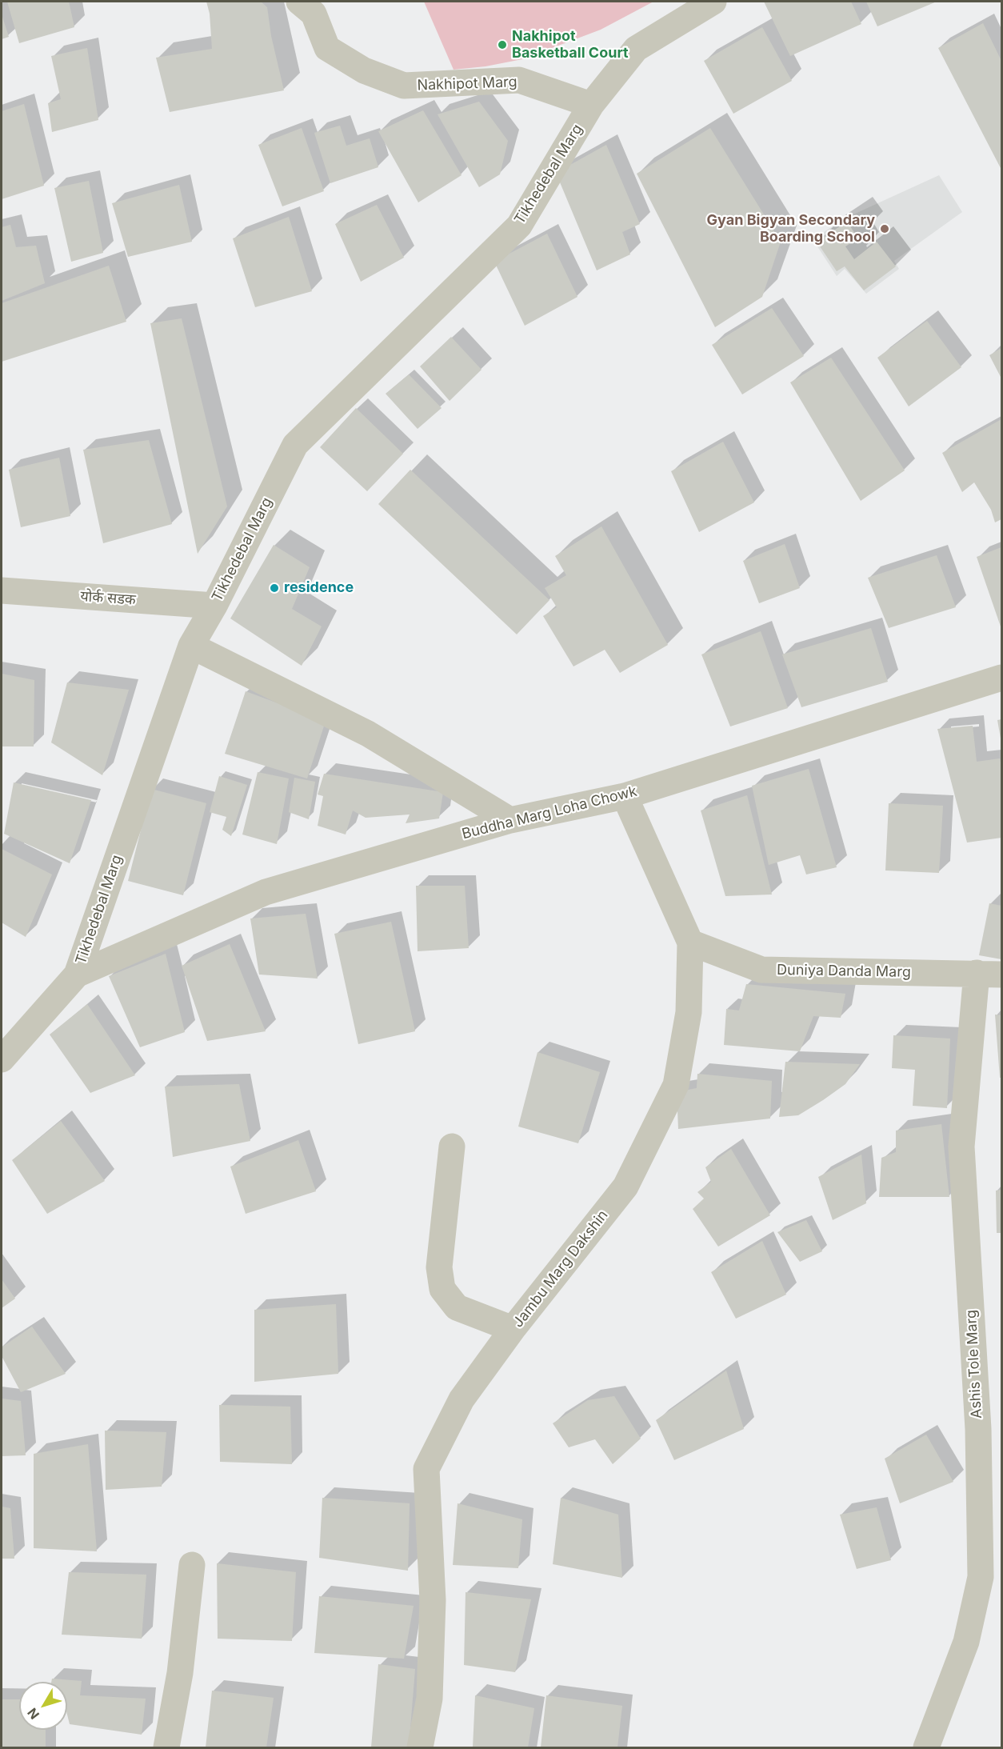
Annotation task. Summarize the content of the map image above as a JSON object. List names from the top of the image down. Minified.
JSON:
{"streets":{"street":["Nakhipot Marg","Tikhedebal Marg","योर्क सडक","Buddha Marg Loha Chowk","Duniya Danda Marg","Jambu Marg Dakshin","Ashis Tole Marg"]},"crossings":[["Nakhipot Marg","Tikhedebal Marg"],["Tikhedebal Marg","योर्क सडक"],["Tikhedebal Marg","Buddha Marg Loha Chowk"],["Buddha Marg Loha Chowk","Jambu Marg Dakshin"],["Duniya Danda Marg","Jambu Marg Dakshin"],["Duniya Danda Marg","Ashis Tole Marg"]],"places":["Nakhipot Basketball Court","Gyan Bigyan Secondary Boarding School","residence"],"north":"bottom left"}
